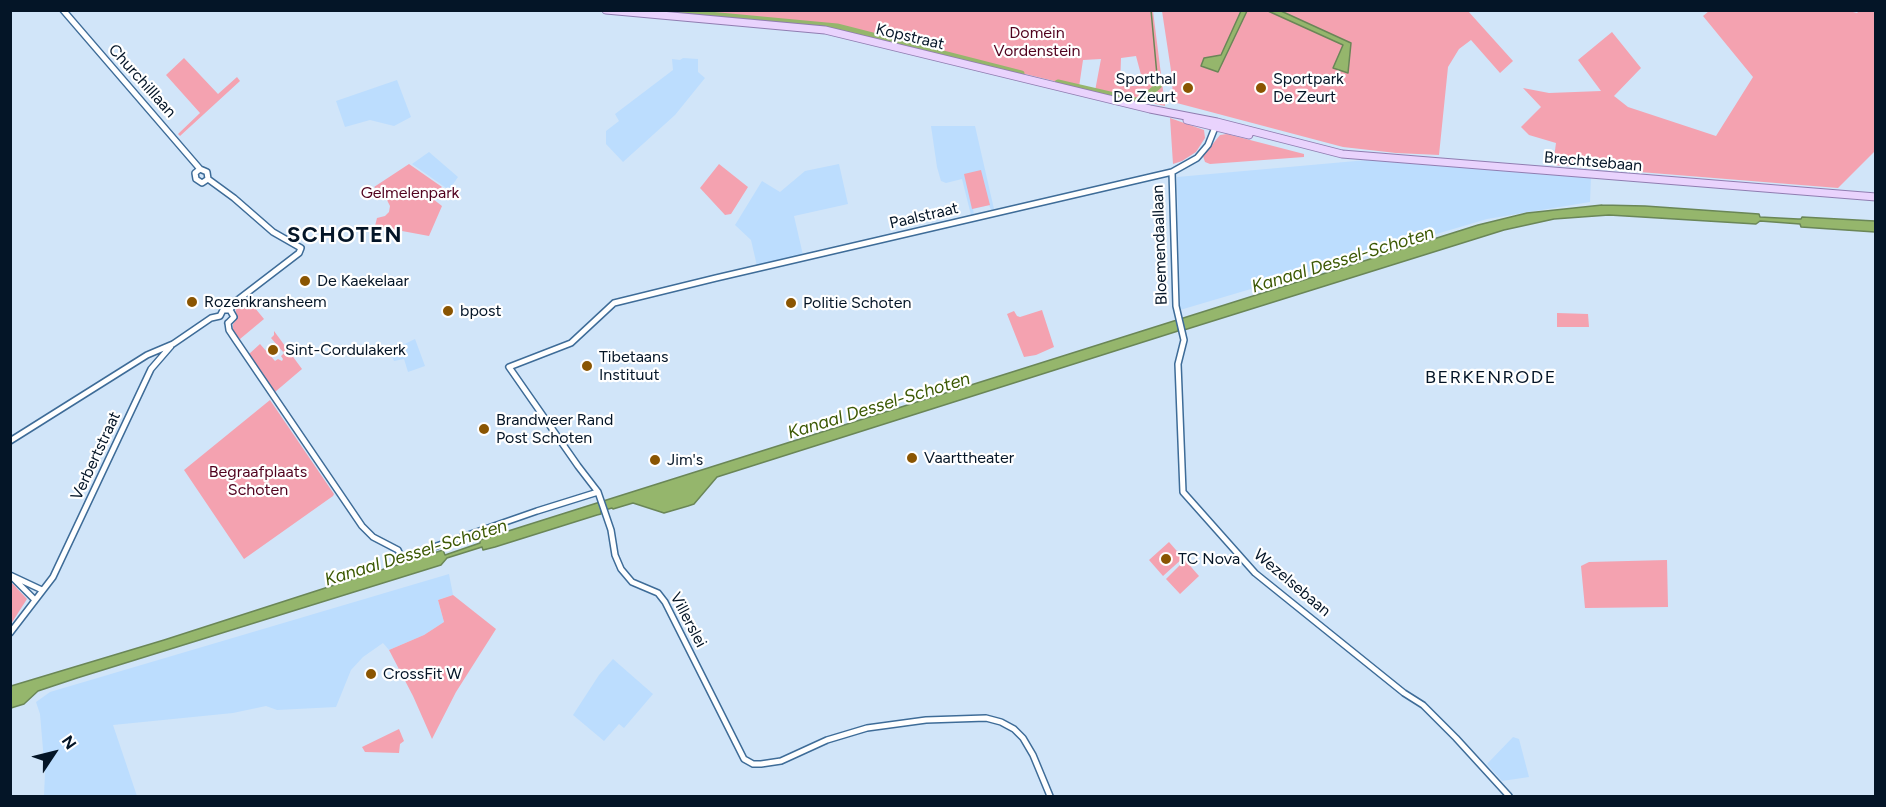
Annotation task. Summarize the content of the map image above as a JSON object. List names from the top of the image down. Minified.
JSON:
{"streets":{"main road":["Kopstraat","Brechtsebaan"],"street":["Churchilllaan","Paalstraat","Bloemendaallaan","Verbertstraat","Wezelsebaan","Villerslei"]},"crossings":[["Kopstraat","Brechtsebaan"],["Kopstraat","Paalstraat"],["Churchilllaan","Verbertstraat"],["Brechtsebaan","Paalstraat"],["Paalstraat","Bloemendaallaan"],["Paalstraat","Villerslei"],["Bloemendaallaan","Wezelsebaan"]],"districts":["SCHOTEN","BERKENRODE"],"water":["Kanaal Dessel-Schoten"],"parks":["Domein Vordenstein","Gelmelenpark","Begraafplaats Schoten"],"places":["Sporthal De Zeurt","Sportpark De Zeurt","De Kaekelaar","Rozenkransheem","Politie Schoten","bpost","Sint-Cordulakerk","Tibetaans Instituut","Brandweer Rand Post Schoten","Vaarttheater","Jim's","TC Nova","CrossFit W"],"north":"top right"}
